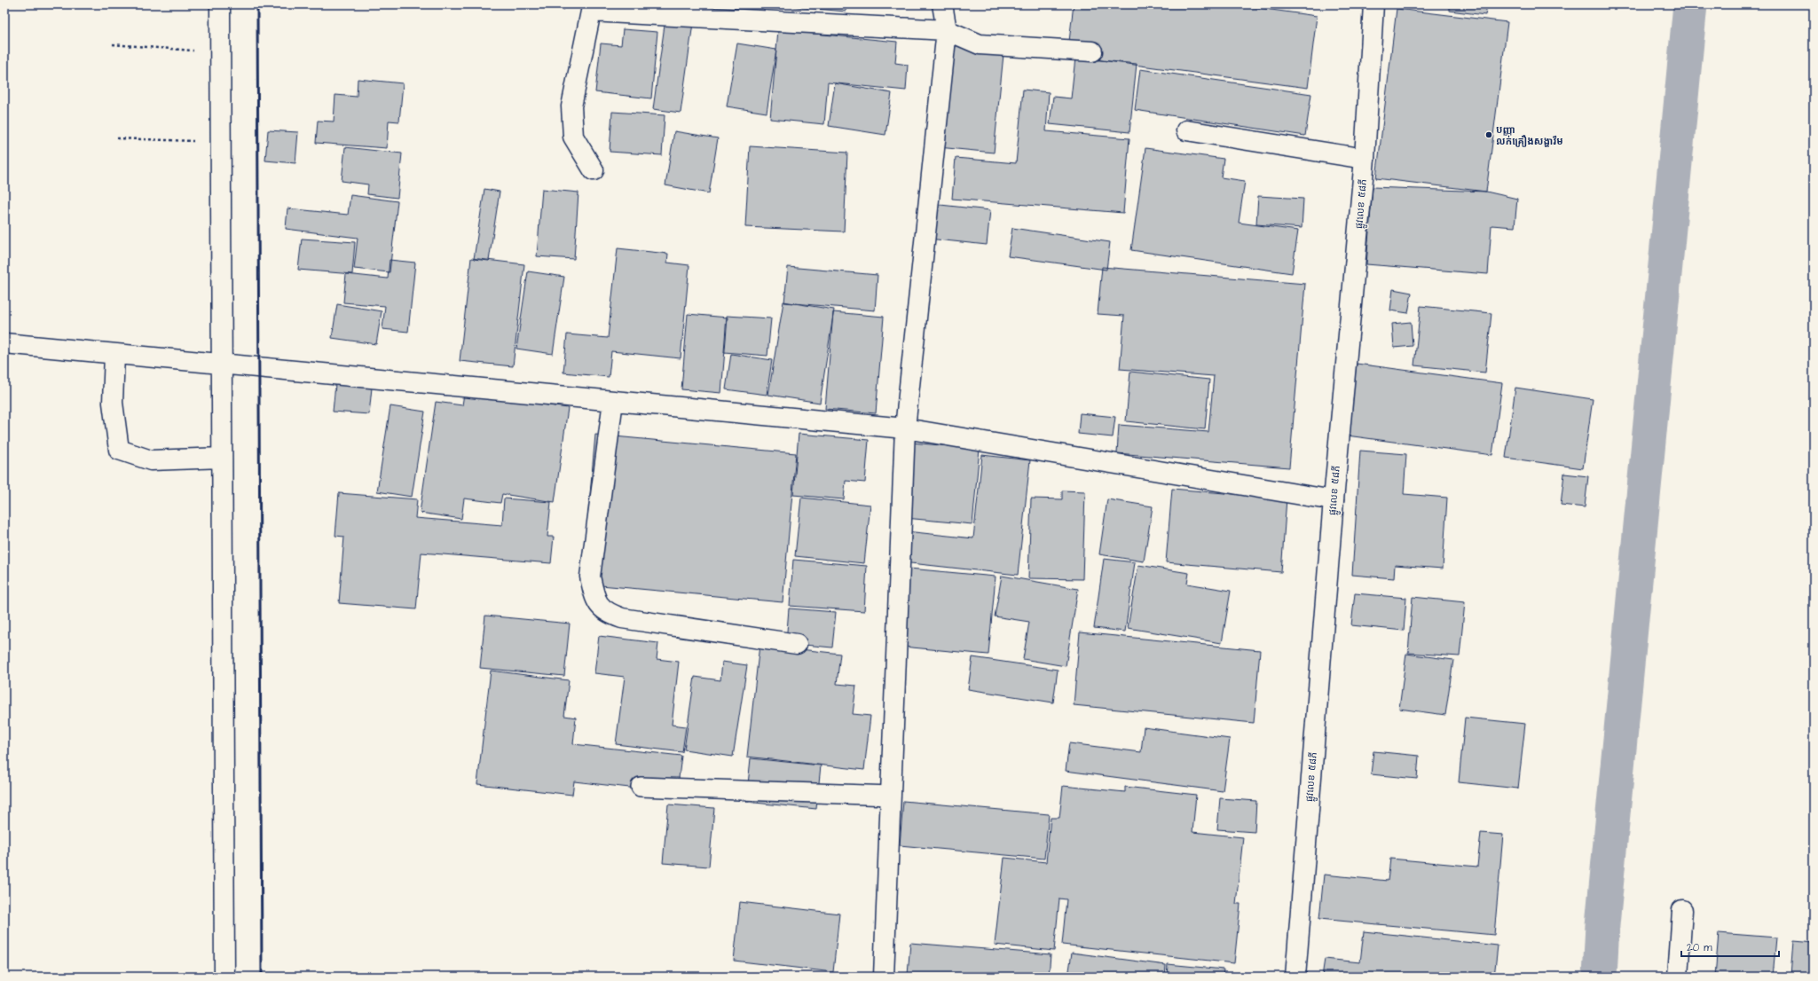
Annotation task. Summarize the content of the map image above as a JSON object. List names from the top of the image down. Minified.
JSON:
{"streets":{"street":["ផ្លូវលេខ ៥៨ភី"]},"places":["បញ្ញា លក់គ្រឿងសង្ហារឹម"],"scale_bar":"20 m"}
